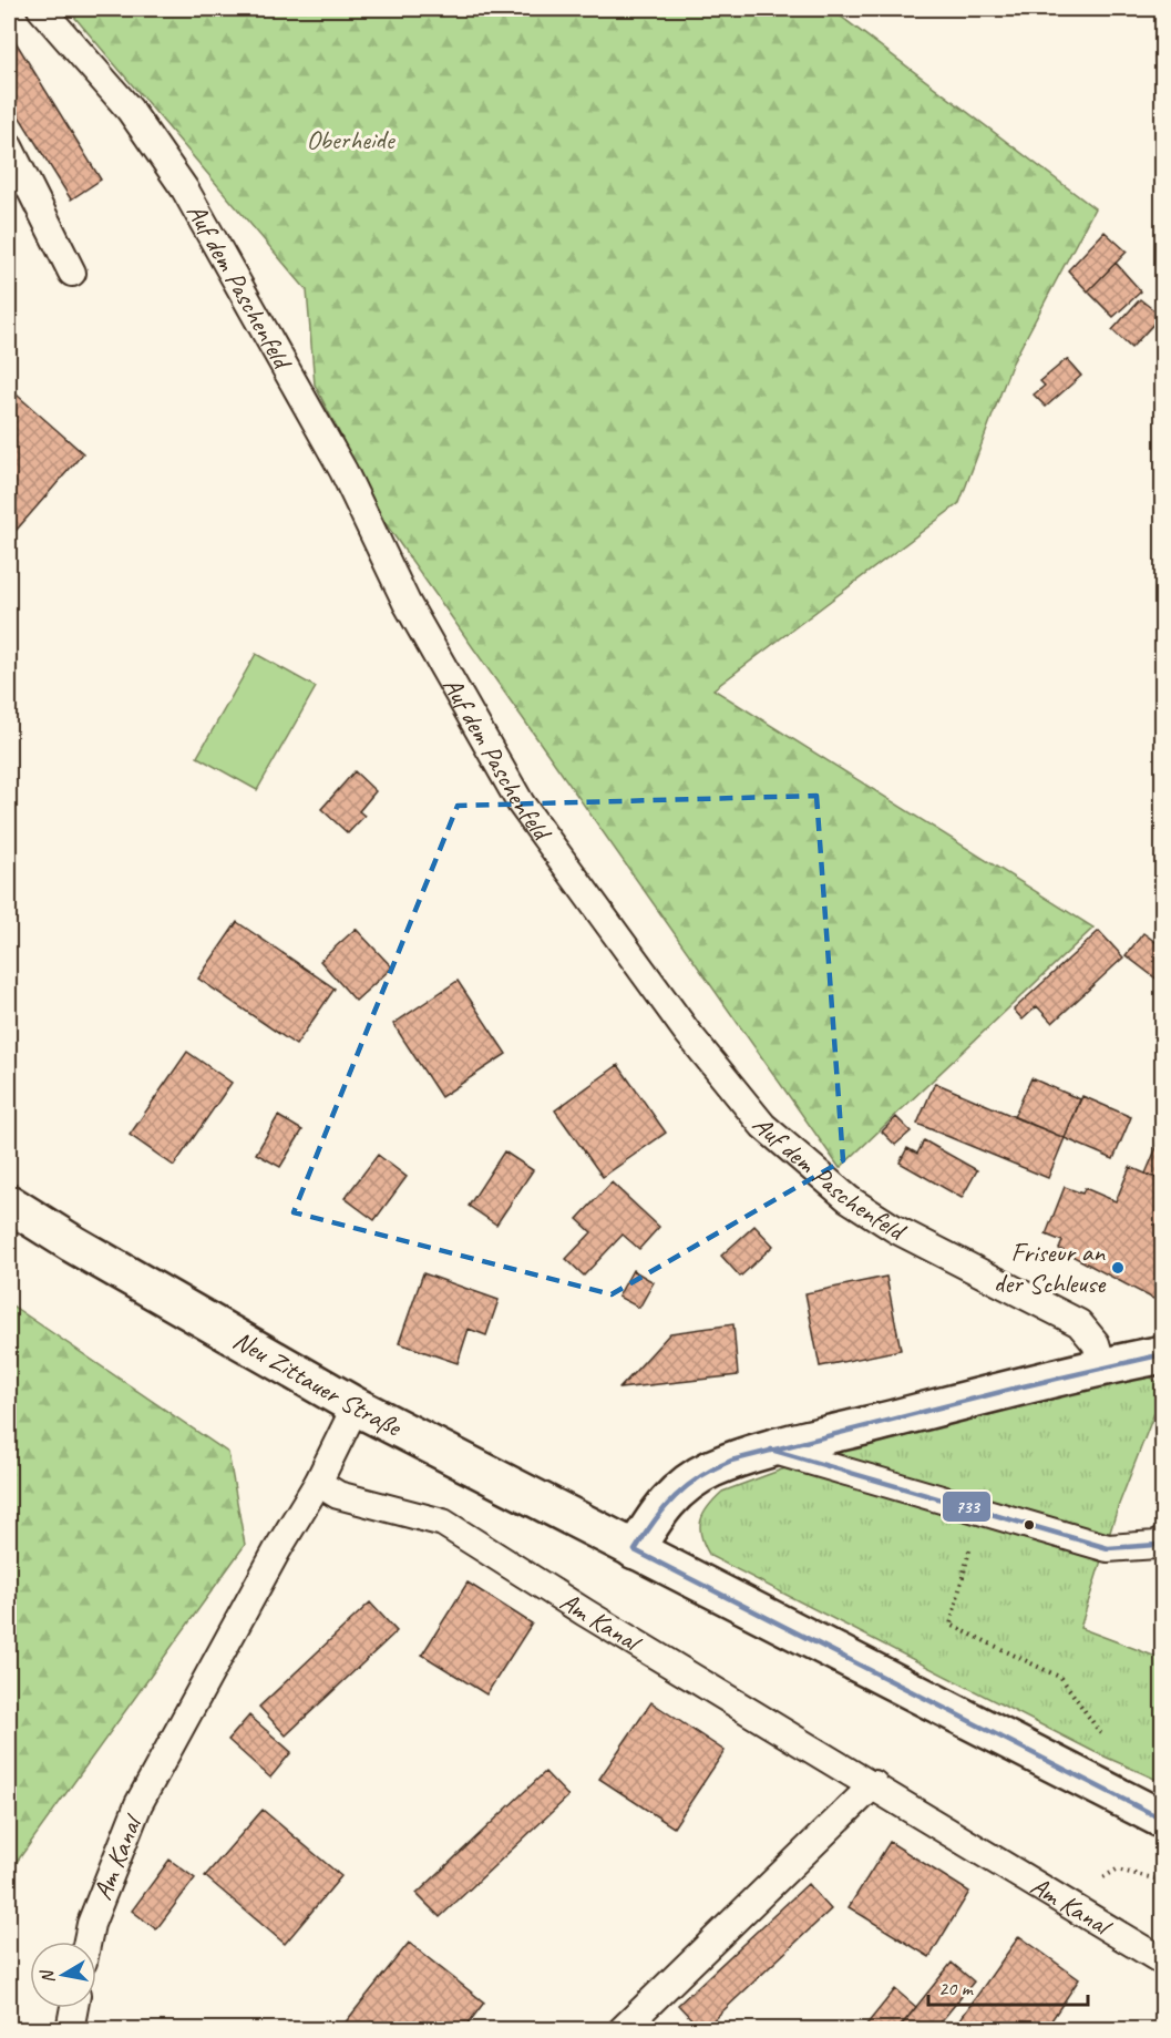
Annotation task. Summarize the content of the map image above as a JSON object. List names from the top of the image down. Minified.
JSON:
{"streets":{"main road":["Neu Zittauer Straße"],"lane":["Auf dem Paschenfeld","Am Kanal"]},"crossings":[["Neu Zittauer Straße","Am Kanal"]],"parks":["Oberheide"],"places":["Friseur an der Schleuse"],"lines":["transit line 733"],"scale_bar":"20 m","north":"left"}
